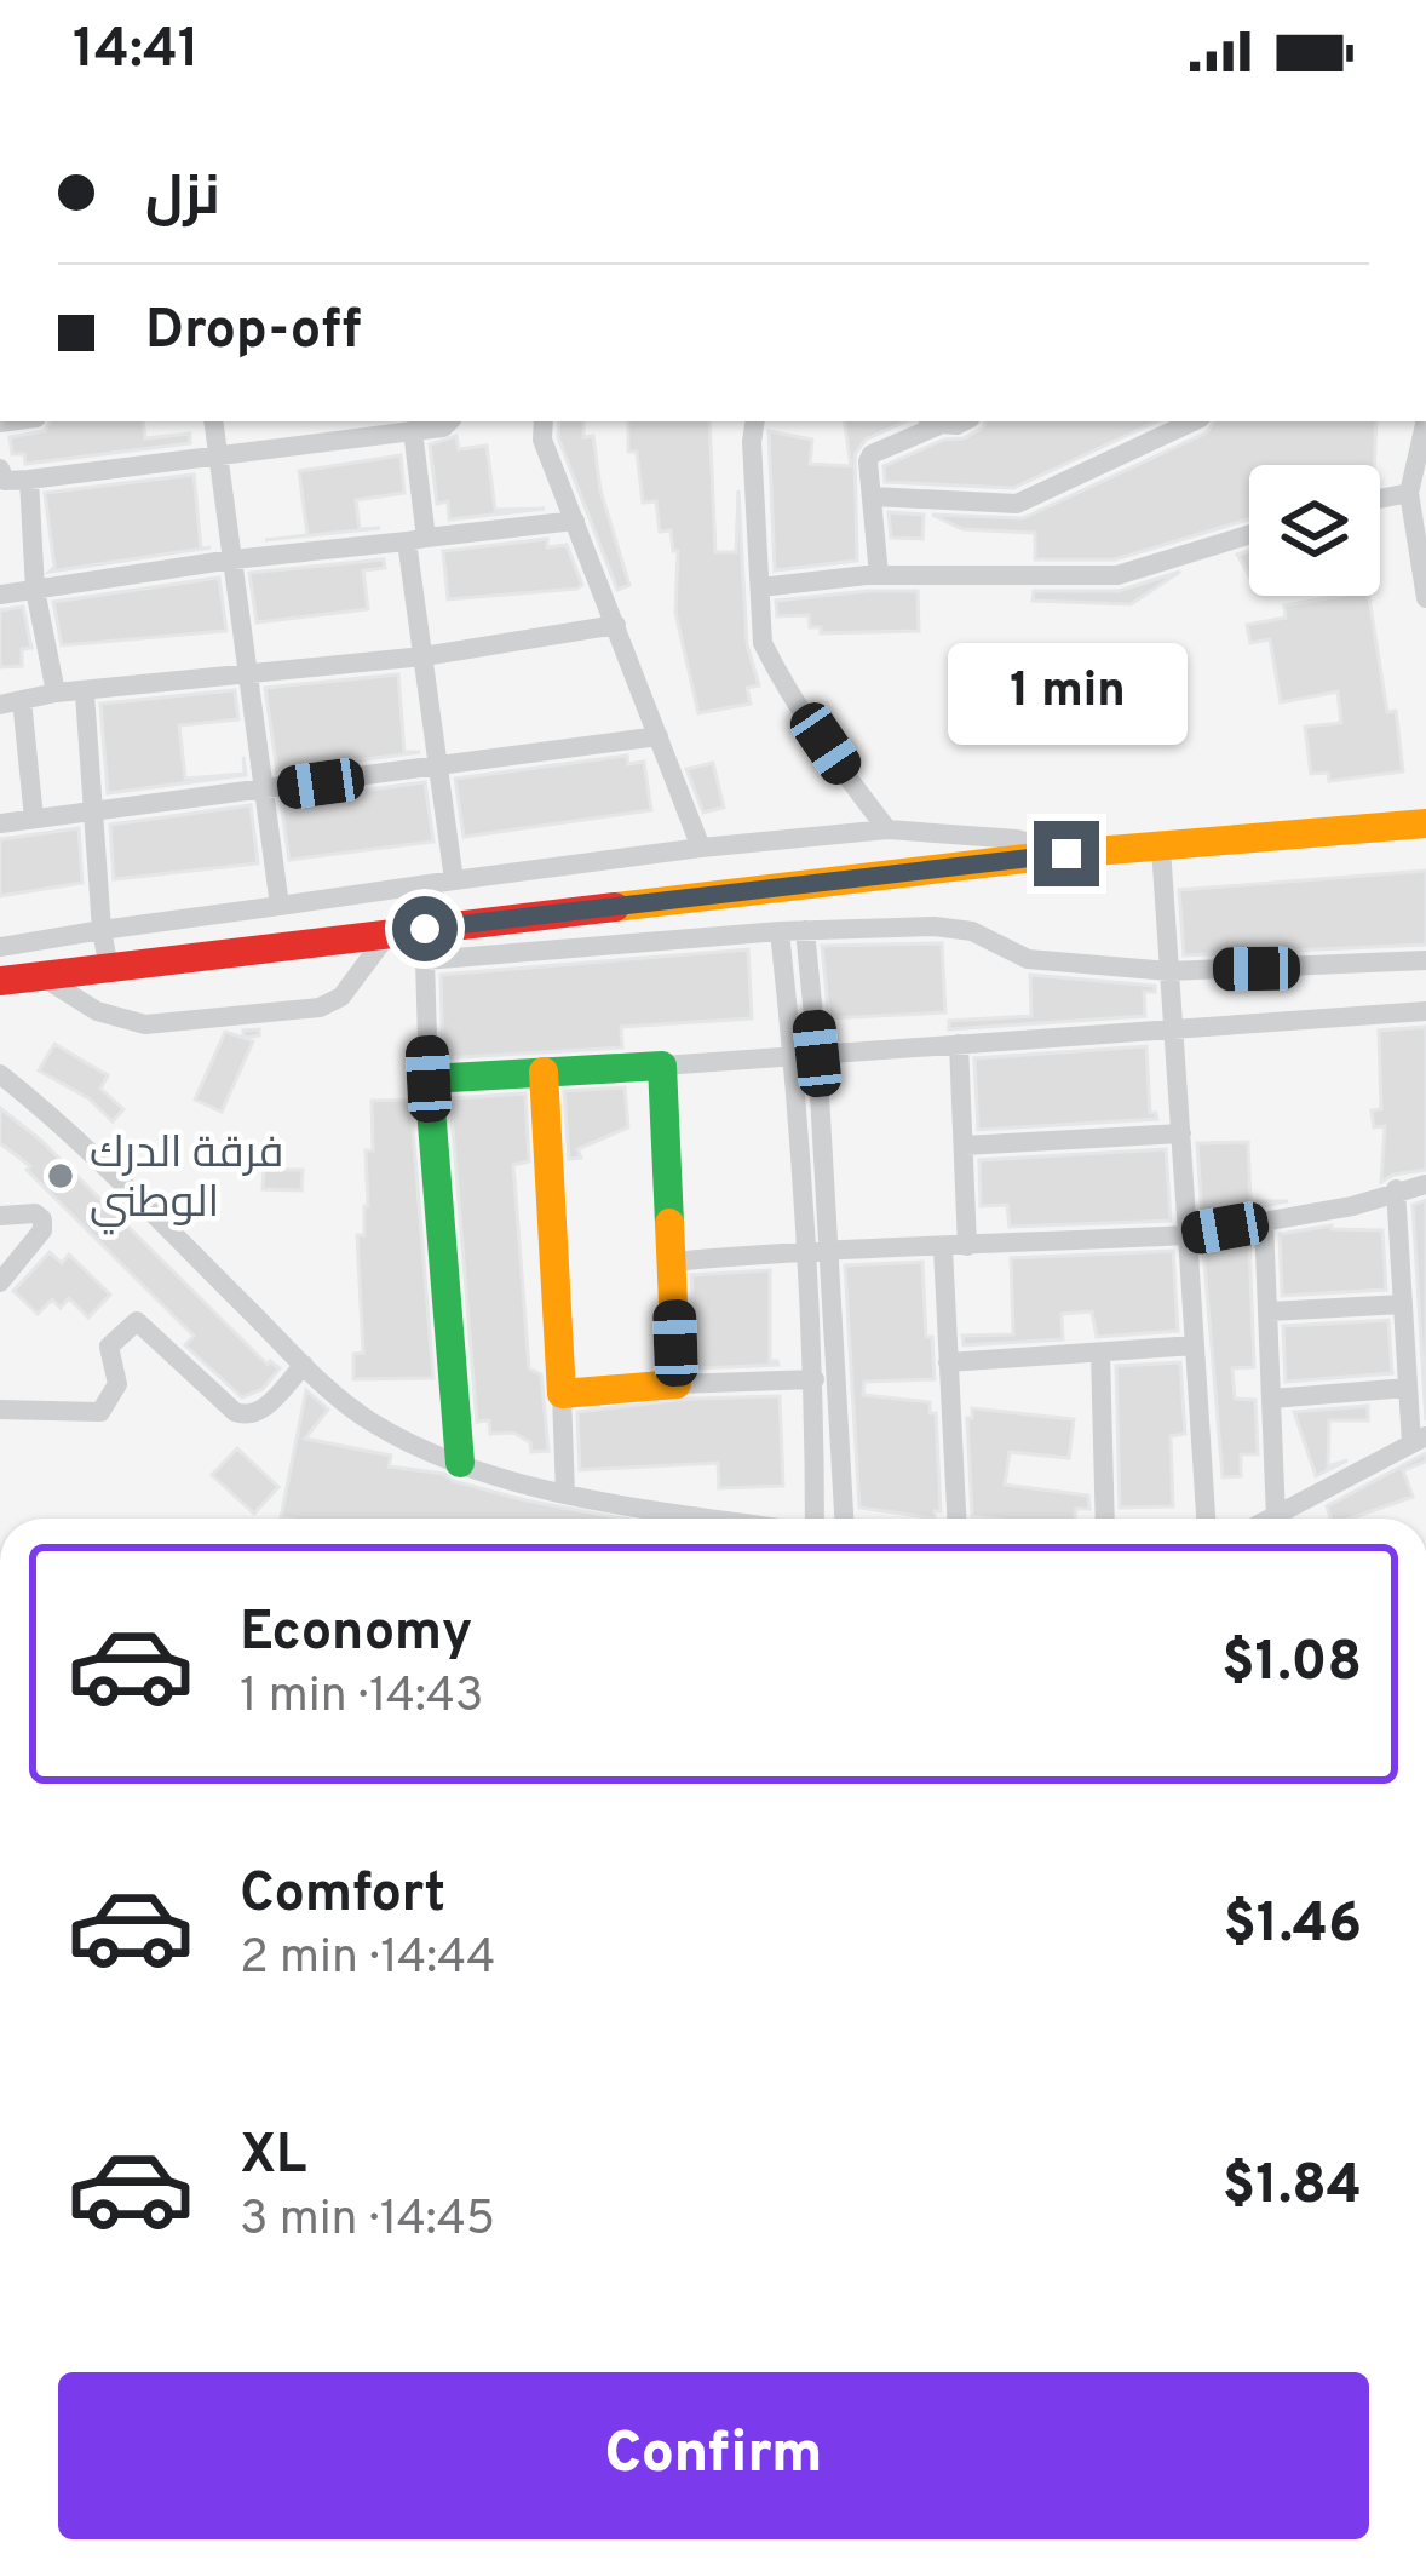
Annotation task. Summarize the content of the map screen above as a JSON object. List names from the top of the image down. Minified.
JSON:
{"places":["فرقة الدرك الوطني"],"page":{"status":"14:41","banner":["نزل","Drop-off"],"bubble":"1 min","list":[{"name":"Economy","note":"1 min · 14:43","value":"$1.08"},{"name":"Comfort","note":"2 min · 14:44","value":"$1.46"},{"name":"XL","note":"3 min · 14:45","value":"$1.84"}],"buttons":"Confirm"}}
